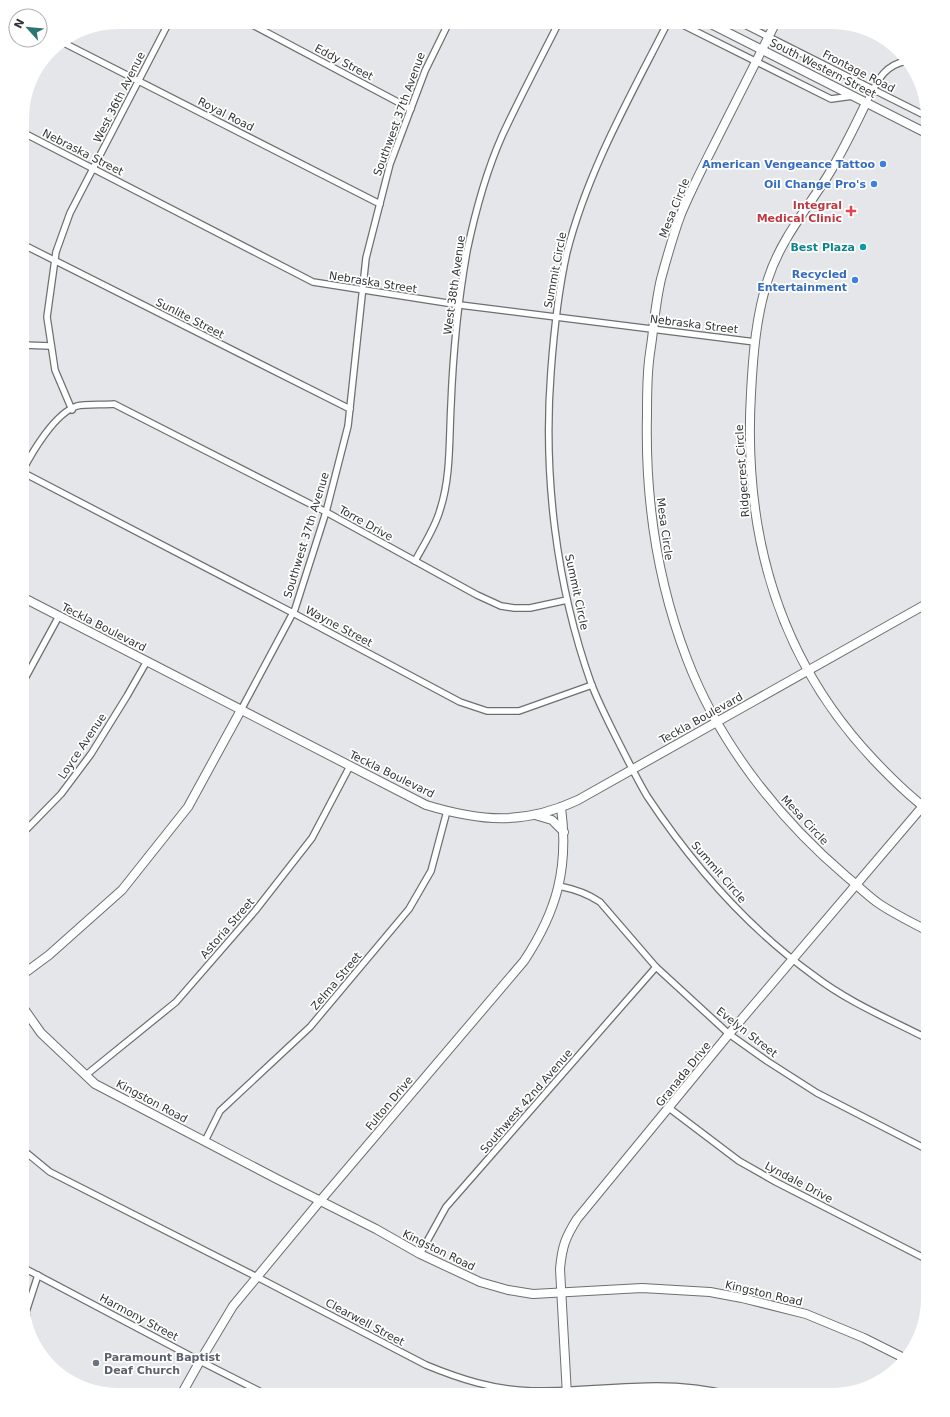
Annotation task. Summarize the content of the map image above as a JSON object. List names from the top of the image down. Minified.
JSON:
{"streets":{"street":["Eddy Street","South Western Street","Frontage Road","West 36th Avenue","Royal Road","Southwest 37th Avenue","Nebraska Street","Mesa Circle","Summit Circle","West 38th Avenue","Sunlite Street","Ridgecrest Circle","Torre Drive","Wayne Street","Teckla Boulevard","Loyce Avenue","Astoria Street","Zelma Street","Evelyn Street","Granada Drive","Kingston Road","Southwest 42nd Avenue","Fulton Drive","Lyndale Drive","Harmony Street","Clearwell Street"]},"crossings":[["Eddy Street","Southwest 37th Avenue"],["South Western Street","Mesa Circle"],["South Western Street","Ridgecrest Circle"],["Frontage Road","Mesa Circle"],["West 36th Avenue","Royal Road"],["West 36th Avenue","Nebraska Street"],["West 36th Avenue","Sunlite Street"],["West 36th Avenue","Torre Drive"],["Royal Road","Southwest 37th Avenue"],["Southwest 37th Avenue","Nebraska Street"],["Southwest 37th Avenue","Sunlite Street"],["Southwest 37th Avenue","Torre Drive"],["Southwest 37th Avenue","Wayne Street"],["Southwest 37th Avenue","Teckla Boulevard"],["Nebraska Street","Mesa Circle"],["Nebraska Street","Summit Circle"],["Nebraska Street","West 38th Avenue"],["Nebraska Street","Ridgecrest Circle"],["Mesa Circle","Teckla Boulevard"],["Mesa Circle","Granada Drive"],["Summit Circle","Torre Drive"],["Summit Circle","Wayne Street"],["Summit Circle","Teckla Boulevard"],["Summit Circle","Granada Drive"],["West 38th Avenue","Torre Drive"],["Ridgecrest Circle","Teckla Boulevard"],["Teckla Boulevard","Loyce Avenue"],["Teckla Boulevard","Astoria Street"],["Teckla Boulevard","Zelma Street"],["Teckla Boulevard","Fulton Drive"],["Astoria Street","Kingston Road"],["Zelma Street","Kingston Road"],["Evelyn Street","Granada Drive"],["Evelyn Street","Southwest 42nd Avenue"],["Evelyn Street","Fulton Drive"],["Granada Drive","Kingston Road"],["Granada Drive","Lyndale Drive"],["Kingston Road","Southwest 42nd Avenue"],["Kingston Road","Fulton Drive"],["Fulton Drive","Harmony Street"],["Fulton Drive","Clearwell Street"]],"places":{"other":["American Vengeance Tattoo","Oil Change Pro's","Best Plaza","Recycled Entertainment","Paramount Baptist Deaf Church"],"health":["Integral Medical Clinic"]},"north":"top left"}
